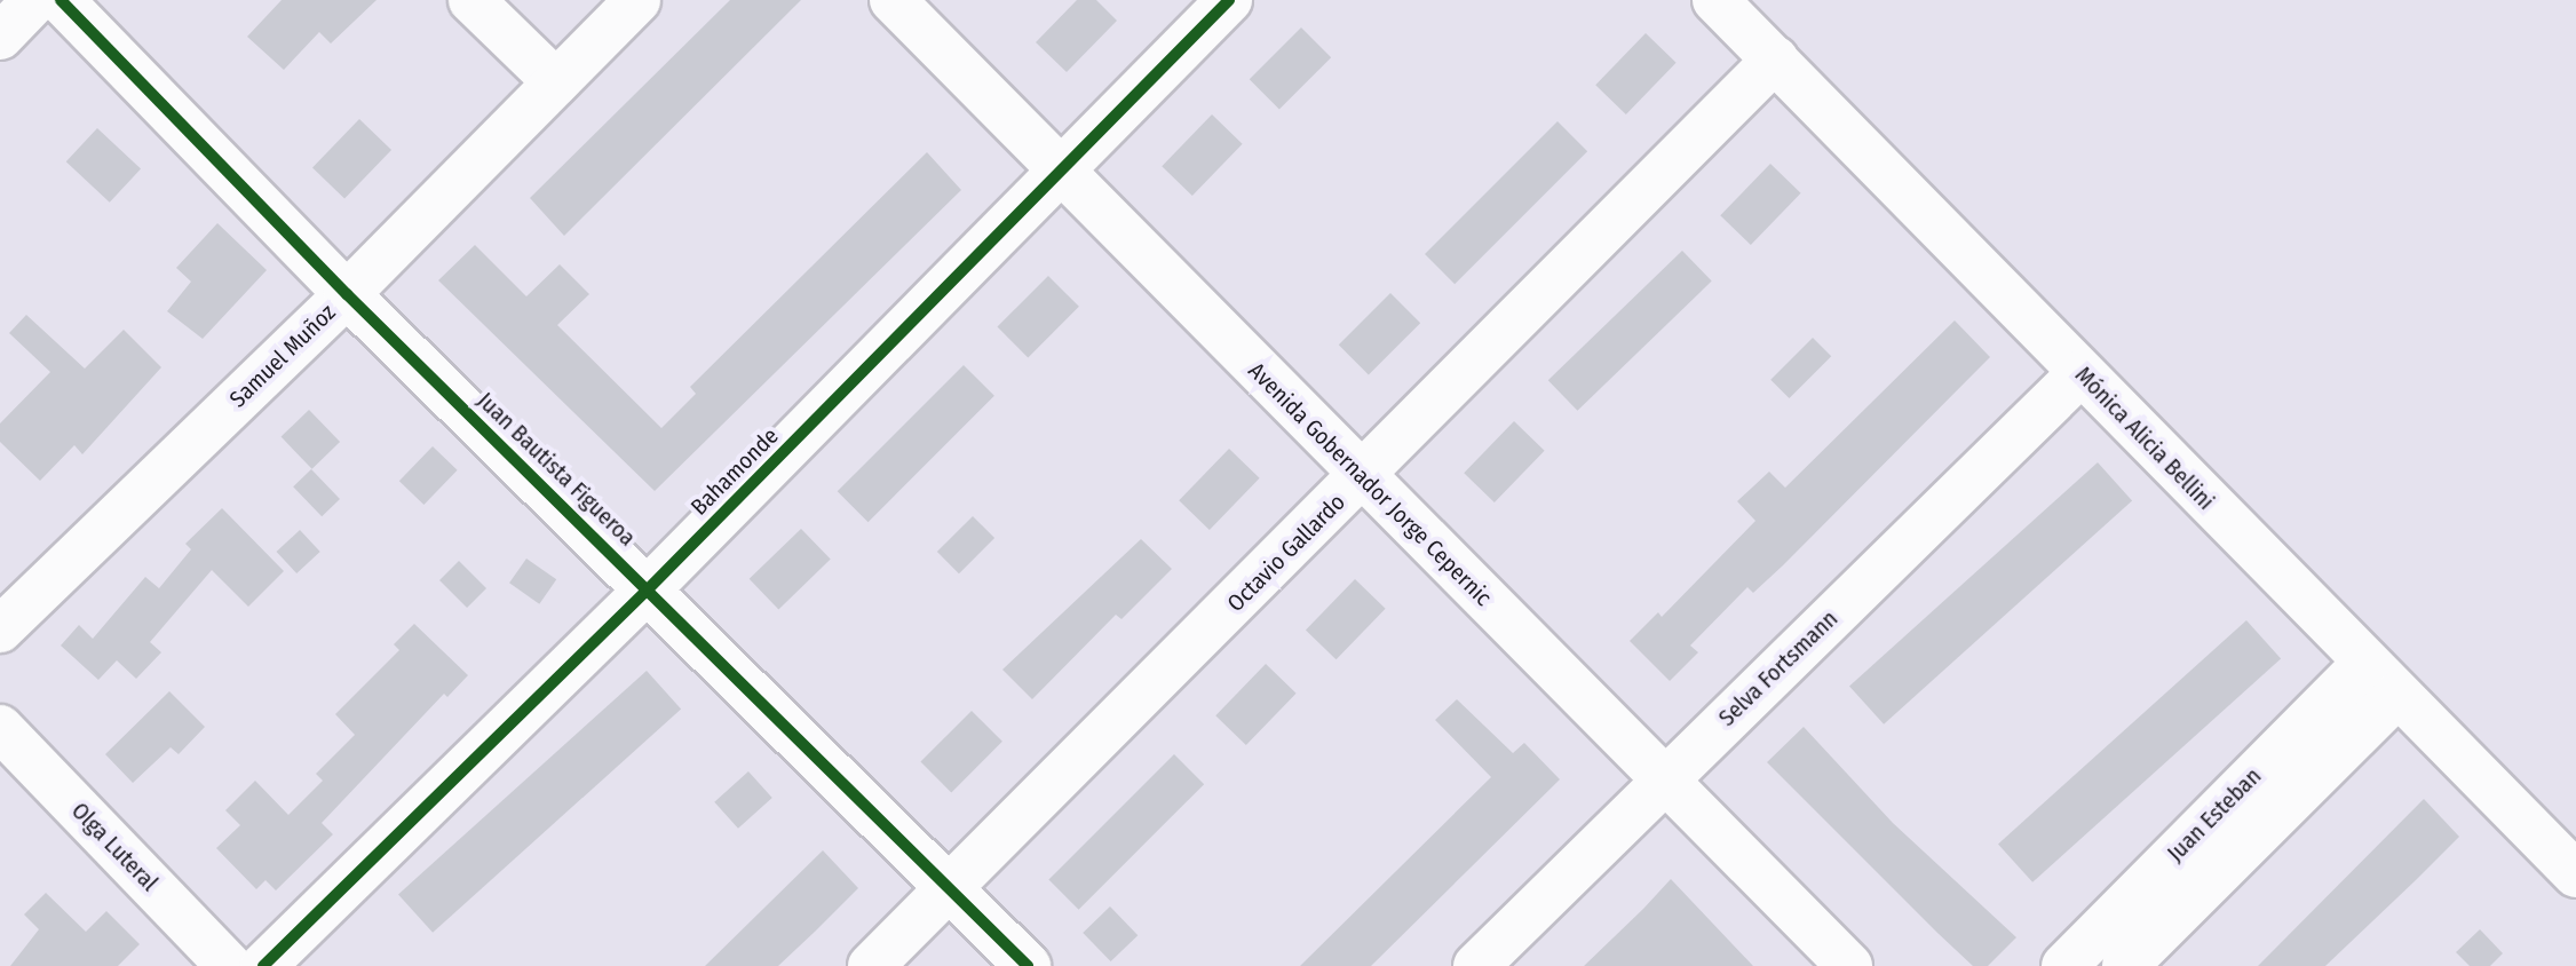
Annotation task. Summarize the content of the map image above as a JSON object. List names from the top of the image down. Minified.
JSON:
{"streets":{"street":["Samuel Muñoz","Mónica Alicia Bellini","Juan Bautista Figueroa","Bahamonde","Avenida Gobernador Jorge Cepernic","Octavio Gallardo","Selva Fortsmann","Juan Esteban","Olga Luteral"]},"crossings":[["Samuel Muñoz","Juan Bautista Figueroa"],["Mónica Alicia Bellini","Octavio Gallardo"],["Mónica Alicia Bellini","Selva Fortsmann"],["Mónica Alicia Bellini","Juan Esteban"],["Juan Bautista Figueroa","Bahamonde"],["Juan Bautista Figueroa","Octavio Gallardo"],["Bahamonde","Avenida Gobernador Jorge Cepernic"],["Avenida Gobernador Jorge Cepernic","Octavio Gallardo"],["Avenida Gobernador Jorge Cepernic","Selva Fortsmann"]]}
